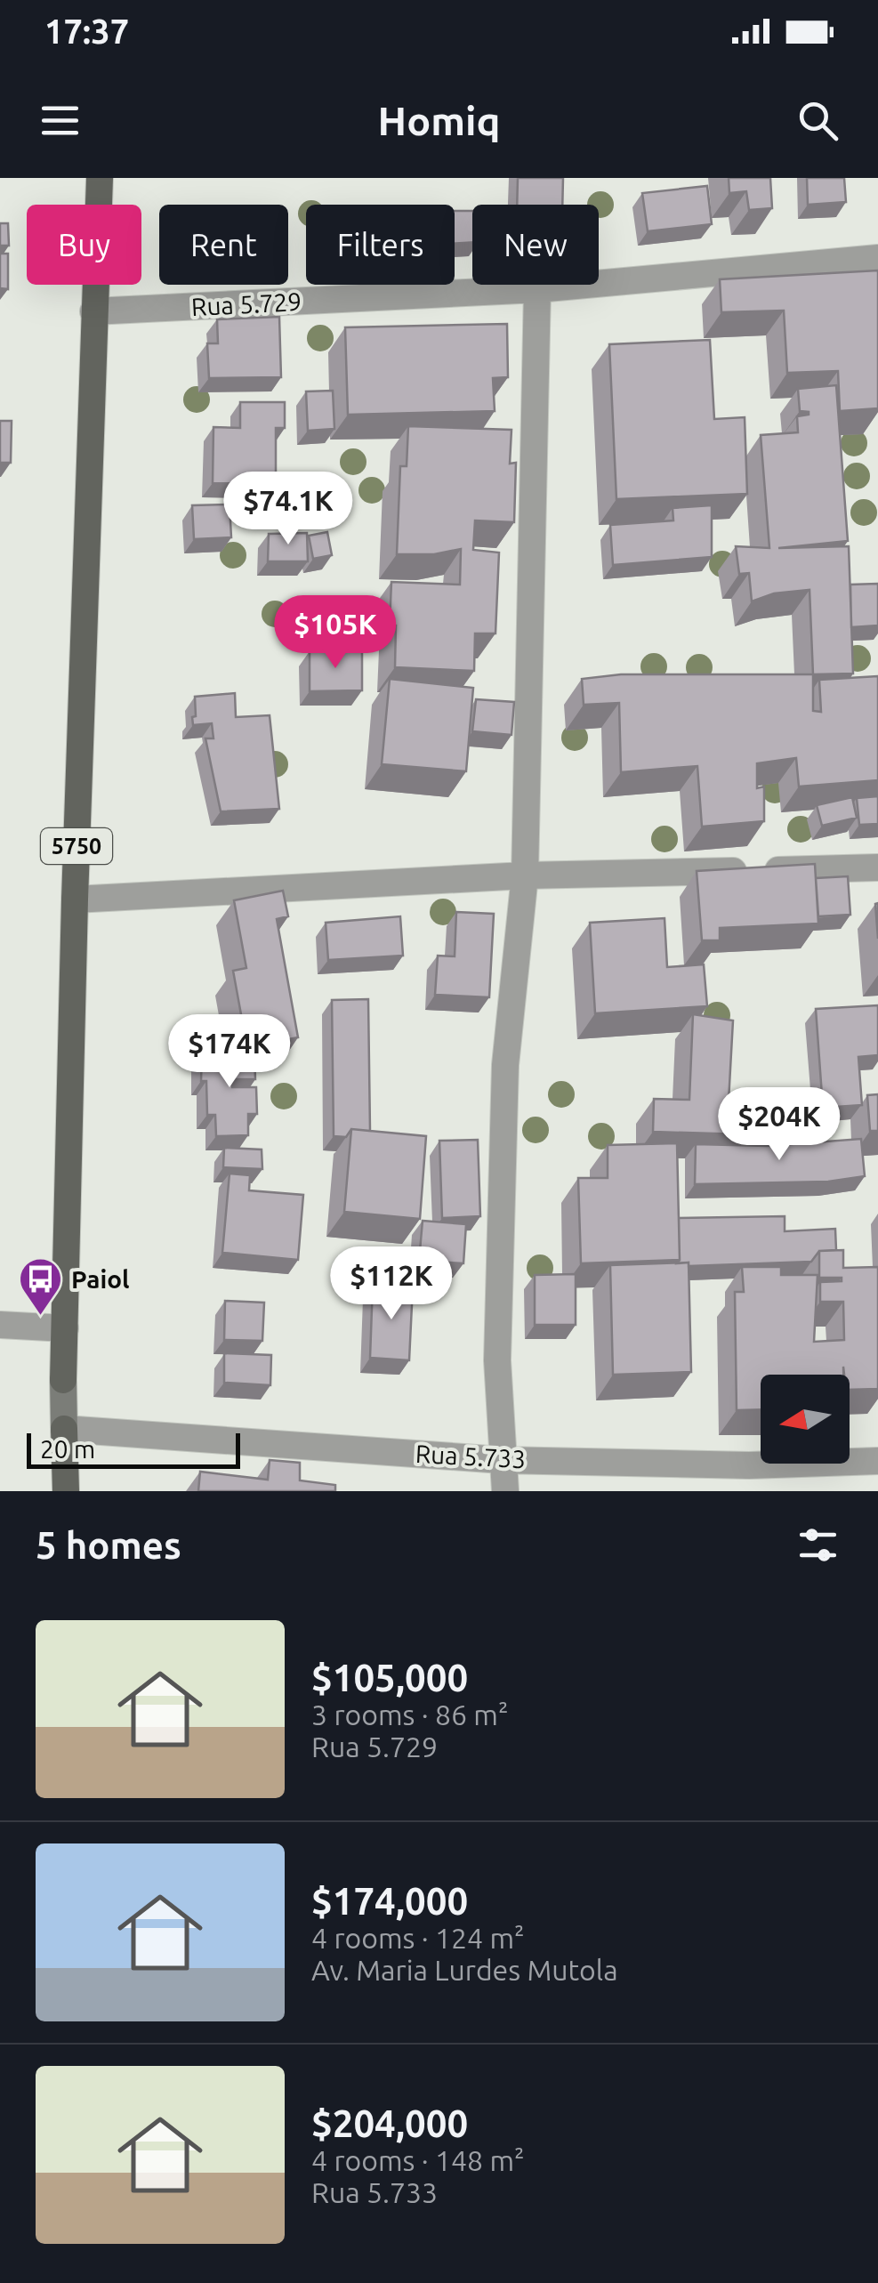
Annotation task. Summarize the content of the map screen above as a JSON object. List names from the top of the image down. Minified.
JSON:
{"streets":{"main road":["5750"],"street":["Rua 5.729","Rua 5.733"]},"crossings":[["Rua 5.729","5750"],["5750","Rua 5.733"]],"places":{"bus stop":["Paiol"]},"scale_bar":"20 m","north":"left","page":{"status":"17:37","header":"Homiq","chip":["Buy","Rent","Filters","New"],"price":["$74.1K","$105K","$174K","$204K","$112K"],"scale":"20 m","heading":"5 homes","list":[{"name":"$105,000","note":"3 rooms · 86 m² · Rua 5.729"},{"name":"$174,000","note":"4 rooms · 124 m² · Av. Maria Lurdes Mutola"},{"name":"$204,000","note":"4 rooms · 148 m² · Rua 5.733"}]}}
